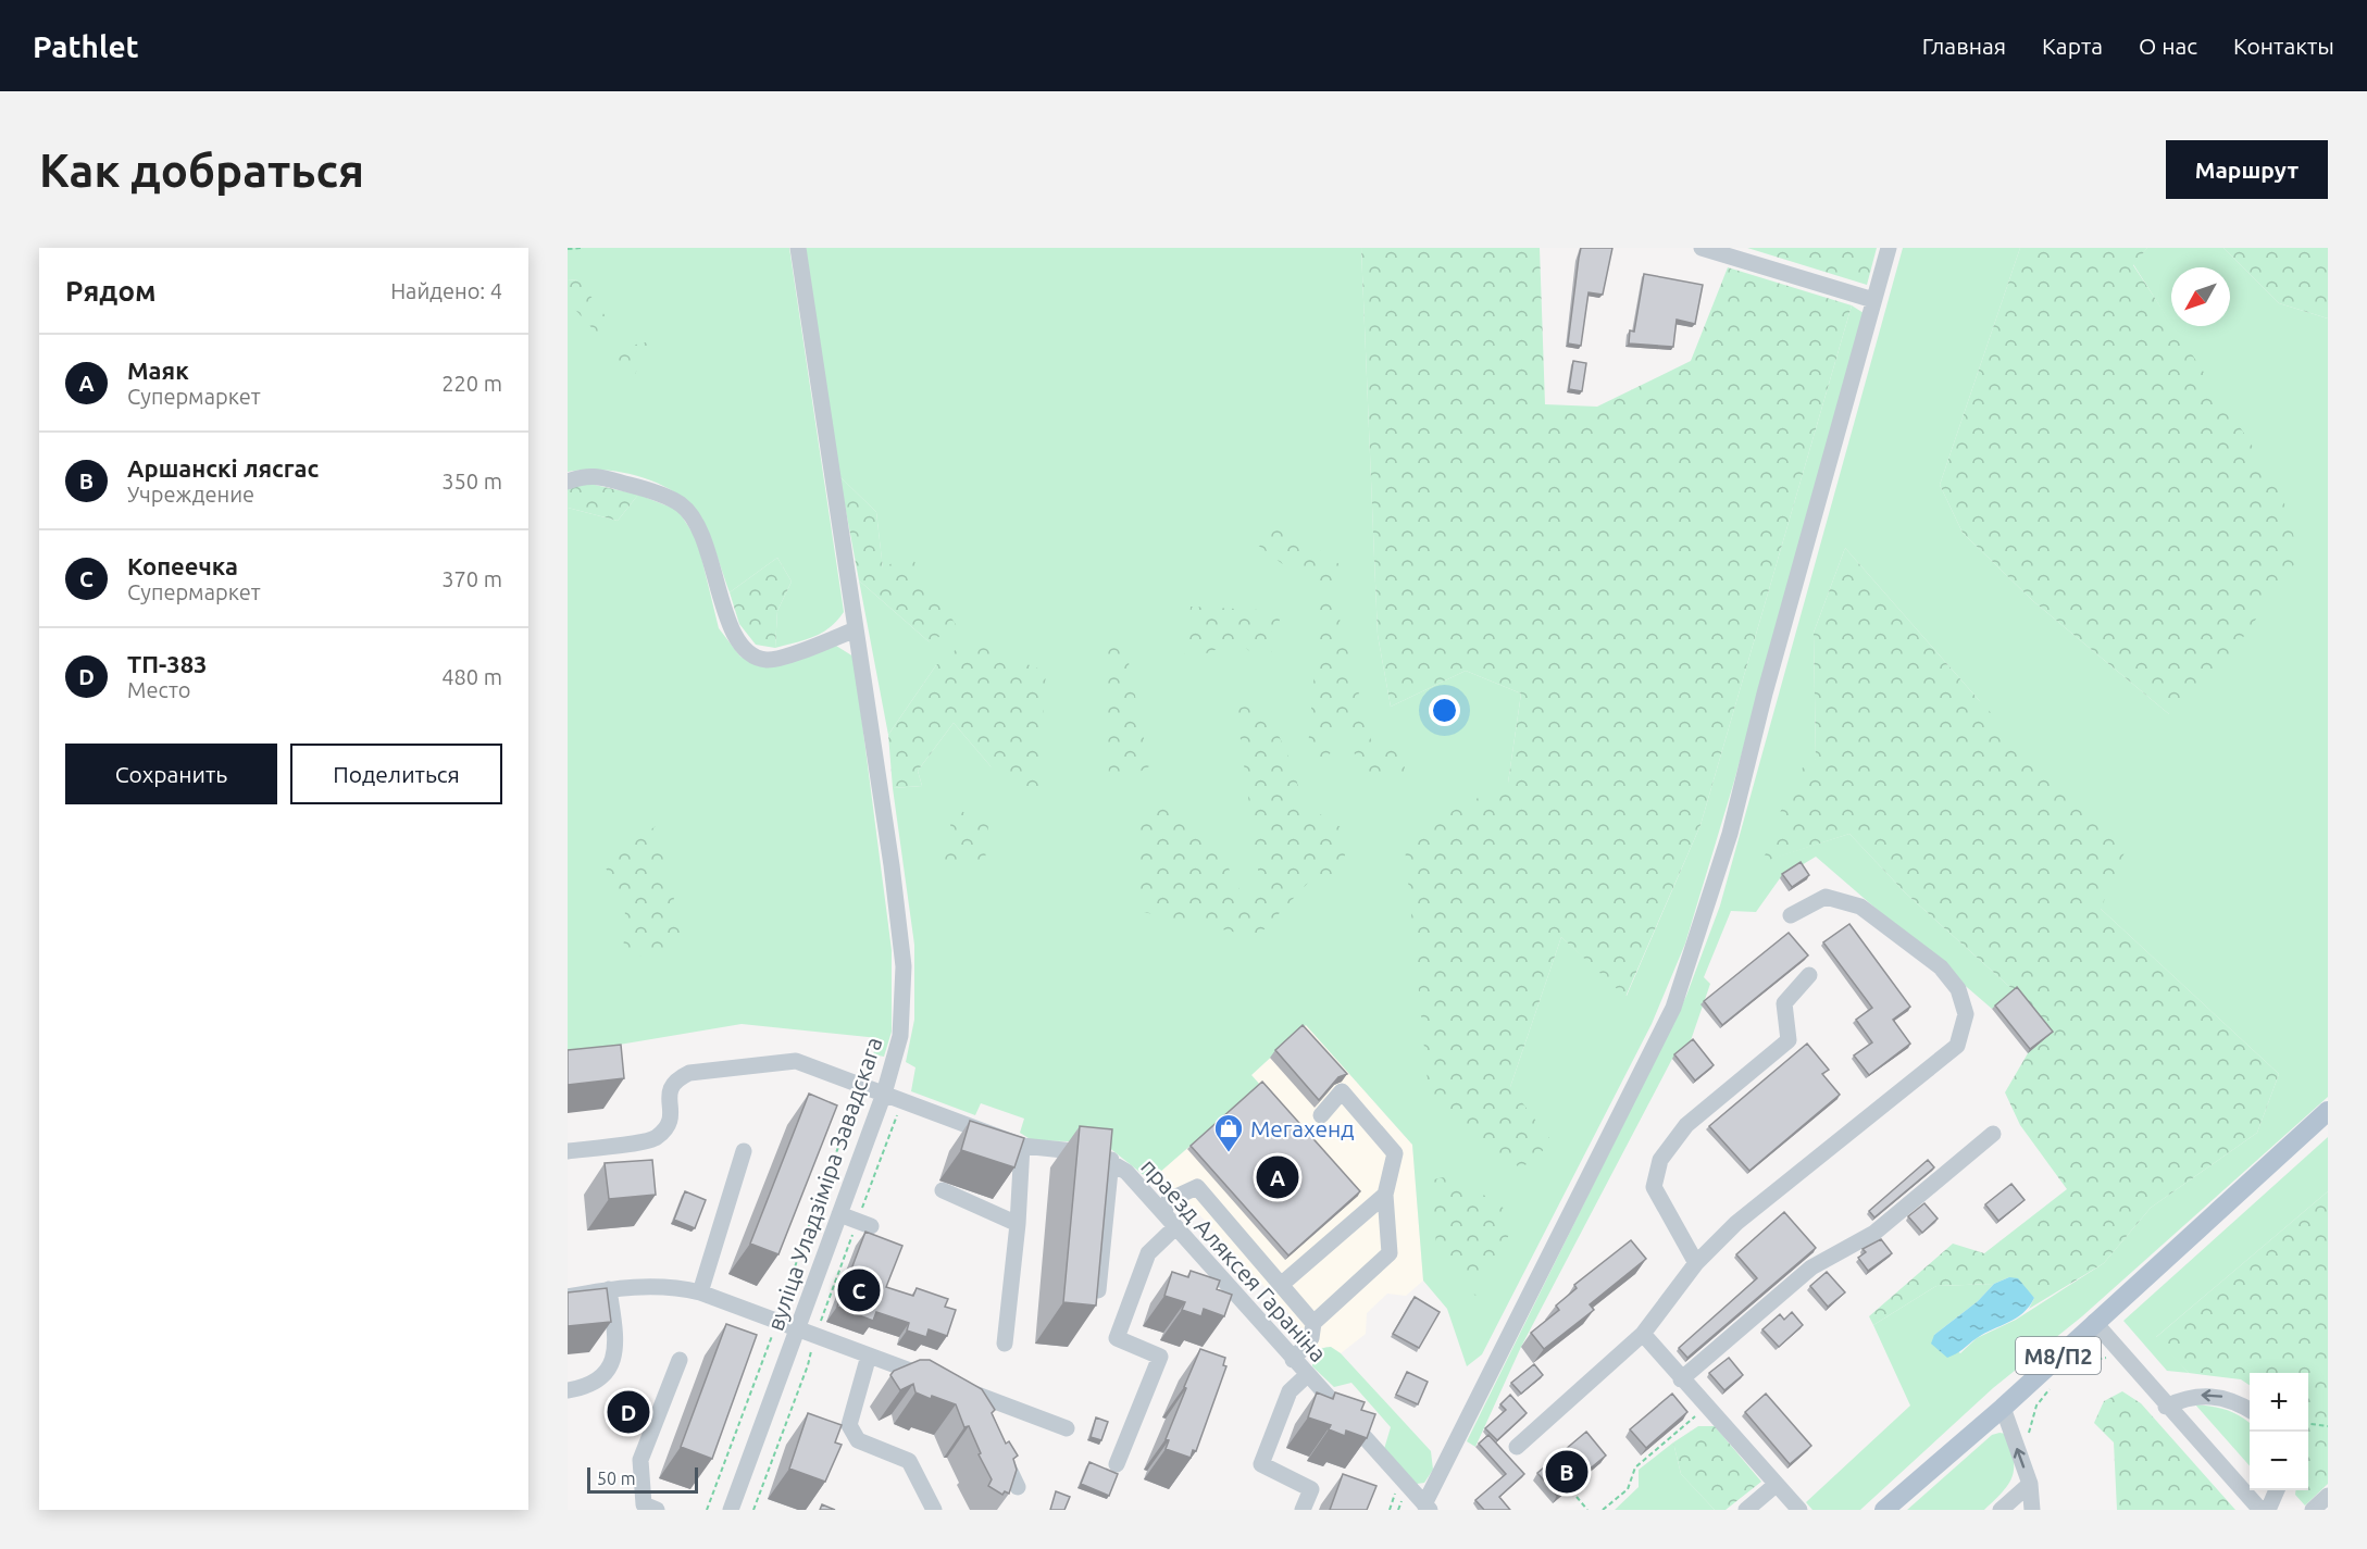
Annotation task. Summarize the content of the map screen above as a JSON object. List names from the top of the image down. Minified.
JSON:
{"streets":{"main road":["М8/П2"],"street":["вуліца Уладзіміра Завадскага","праезд Аляксея Гараніна"]},"crossings":[["вуліца Уладзіміра Завадскага","праезд Аляксея Гараніна"]],"places":{"shop":["Мегахенд"]},"scale_bar":"50 m","north":"bottom left","page":{"header":"Pathlet","nav":["Главная","Карта","О нас","Контакты"],"buttons":["Маршрут",["Сохранить","Поделиться"]],"title":"Как добраться","heading":["Рядом","Найдено: 4"],"list":[{"mark":"A","name":"Маяк","note":"Супермаркет","value":"220 m"},{"mark":"B","name":"Аршанскі лясгас","note":"Учреждение","value":"350 m"},{"mark":"C","name":"Копеечка","note":"Супермаркет","value":"370 m"},{"mark":"D","name":"ТП-383","note":"Место","value":"480 m"}],"pins":["A","C","D","B"],"map_buttons":["+","−"],"scale":"50 m"}}
